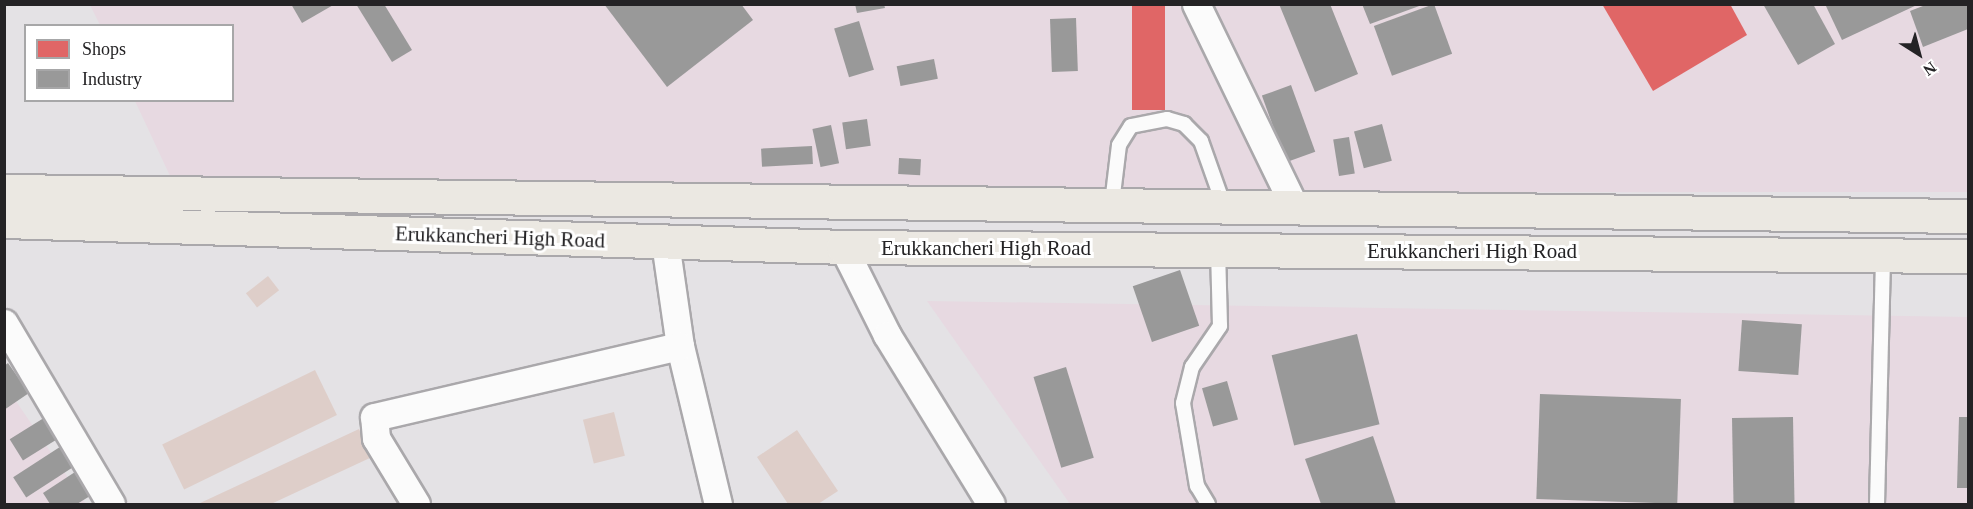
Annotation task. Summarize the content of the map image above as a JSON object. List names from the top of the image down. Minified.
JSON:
{"streets":{"main road":["Erukkancheri High Road"]},"legend":["Shops","Industry"],"north":"bottom right"}
